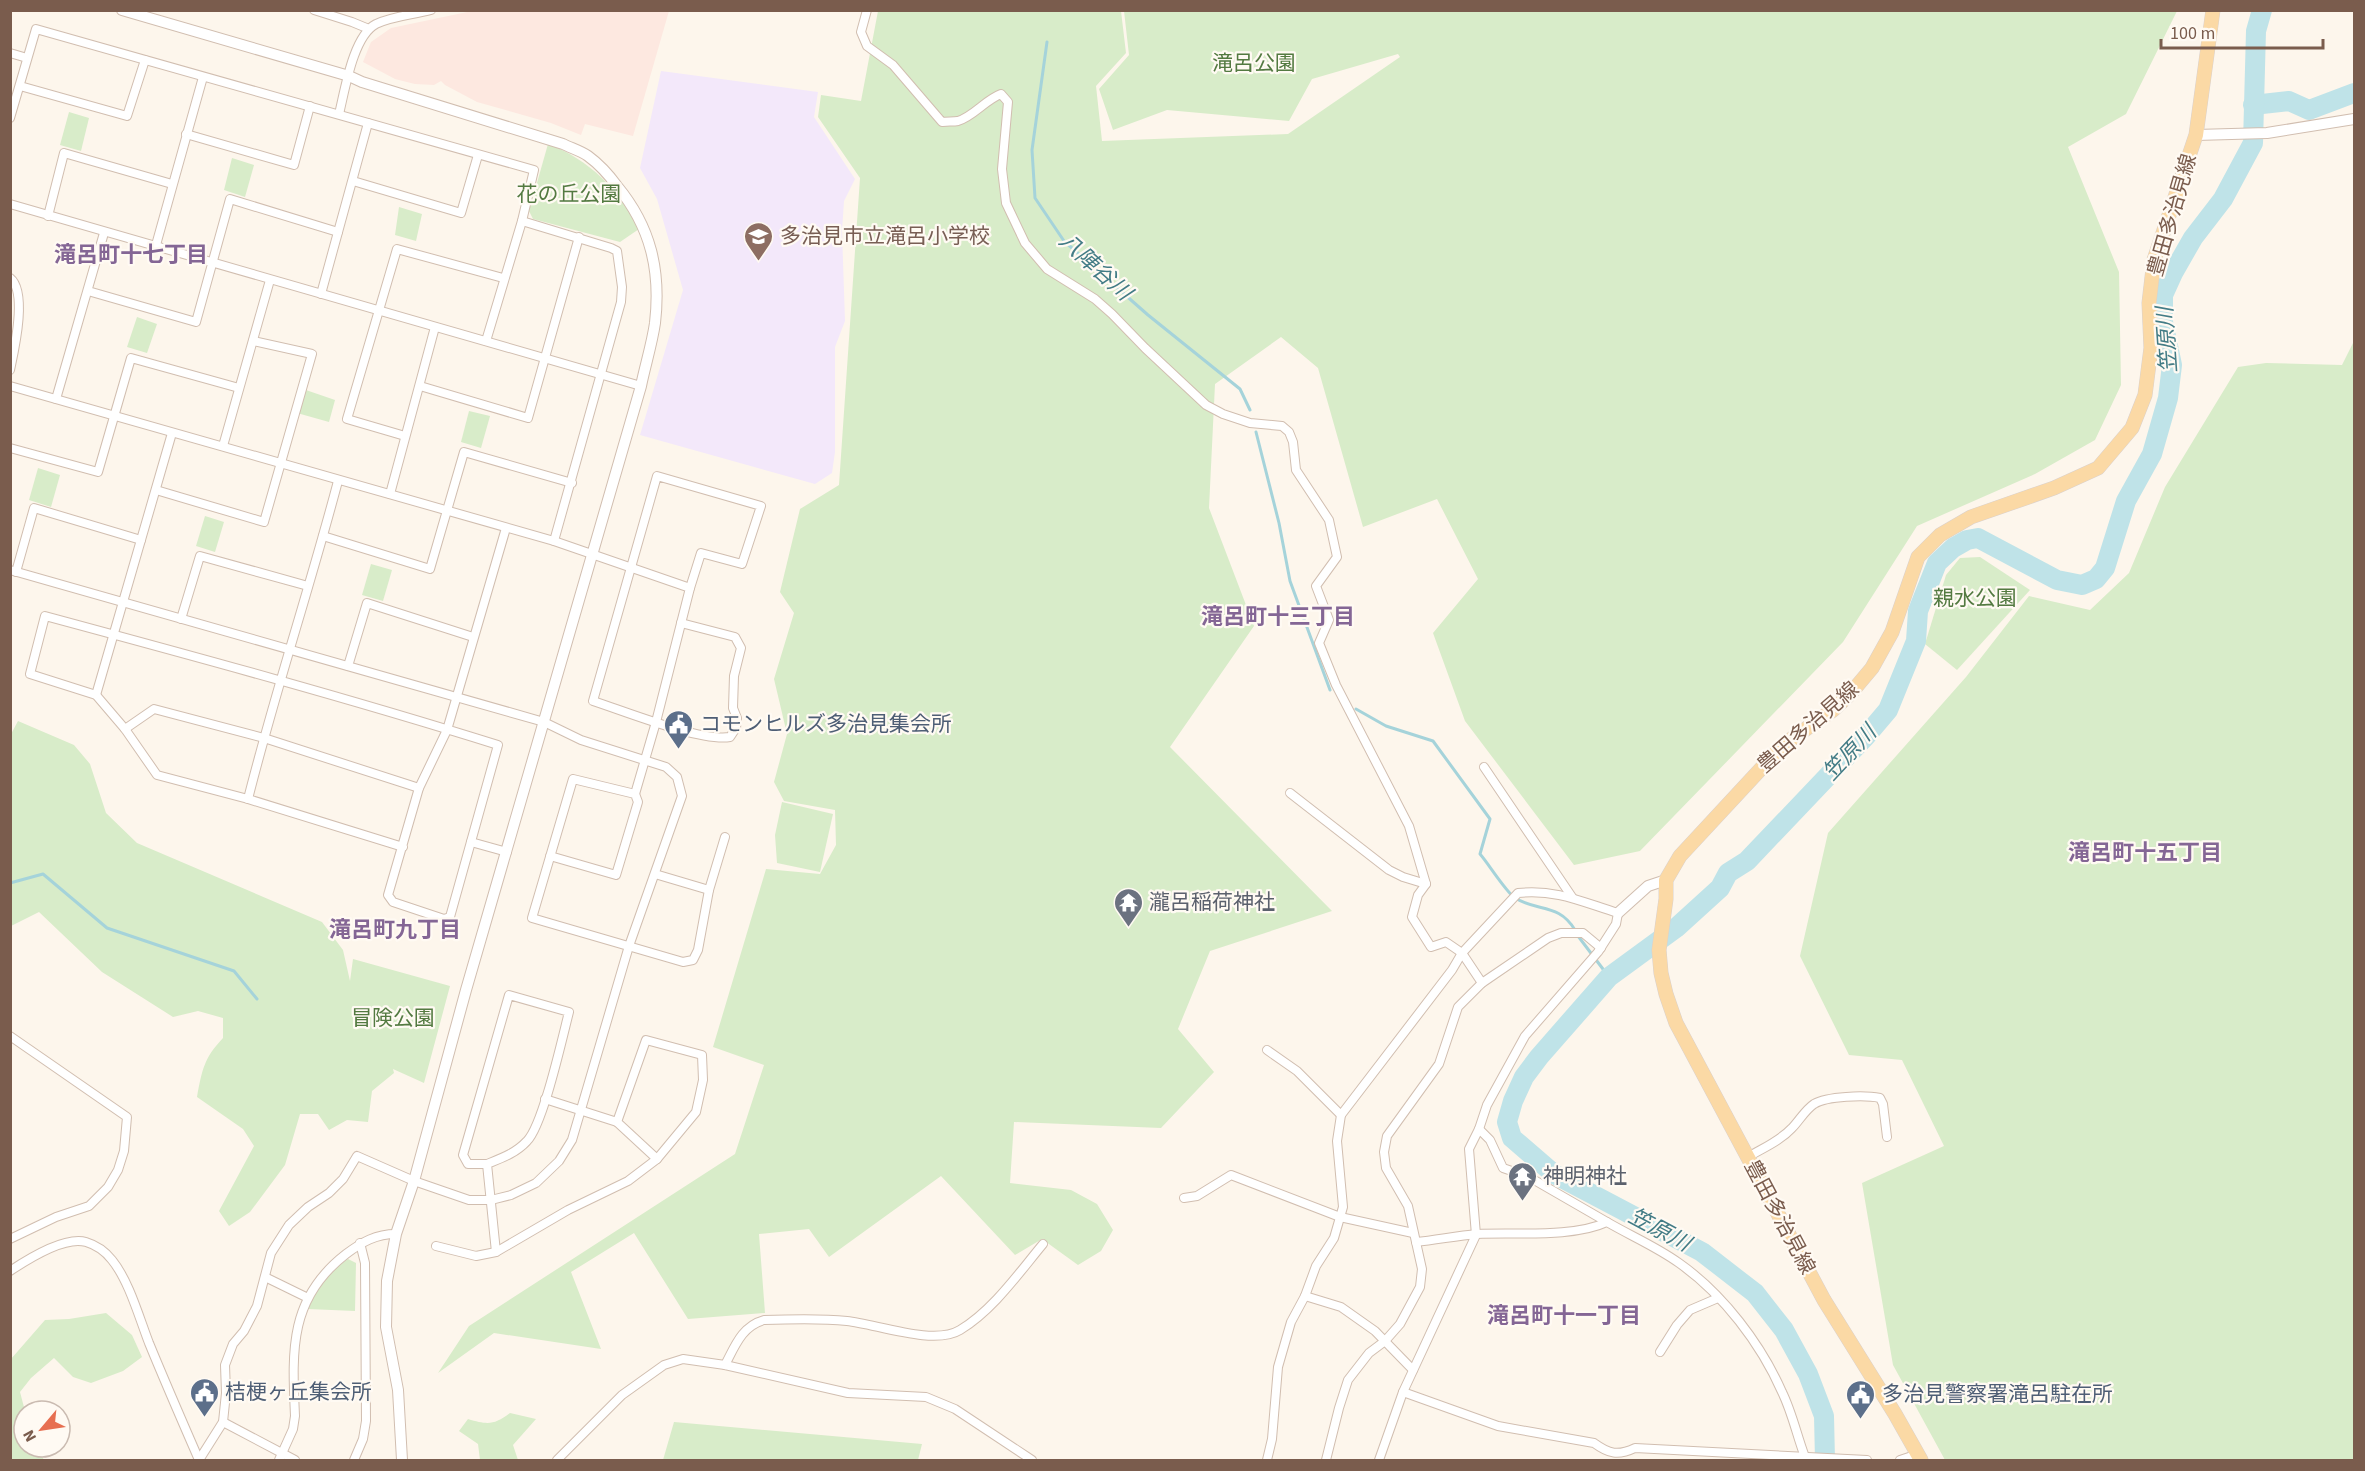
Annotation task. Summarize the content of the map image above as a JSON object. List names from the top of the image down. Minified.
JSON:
{"streets":{"main road":["豊田多治見線"]},"districts":["滝呂町十七丁目","滝呂町十三丁目","滝呂町十五丁目","滝呂町九丁目","滝呂町十一丁目"],"water":["八陣谷川","笠原川"],"parks":["滝呂公園","花の丘公園","親水公園","冒険公園"],"places":{"school or university":["多治見市立滝呂小学校"],"public building":["コモンヒルズ多治見集会所","桔梗ヶ丘集会所","多治見警察署滝呂駐在所"],"temple":["瀧呂稲荷神社","神明神社"]},"scale_bar":"100 m","north":"bottom left"}
